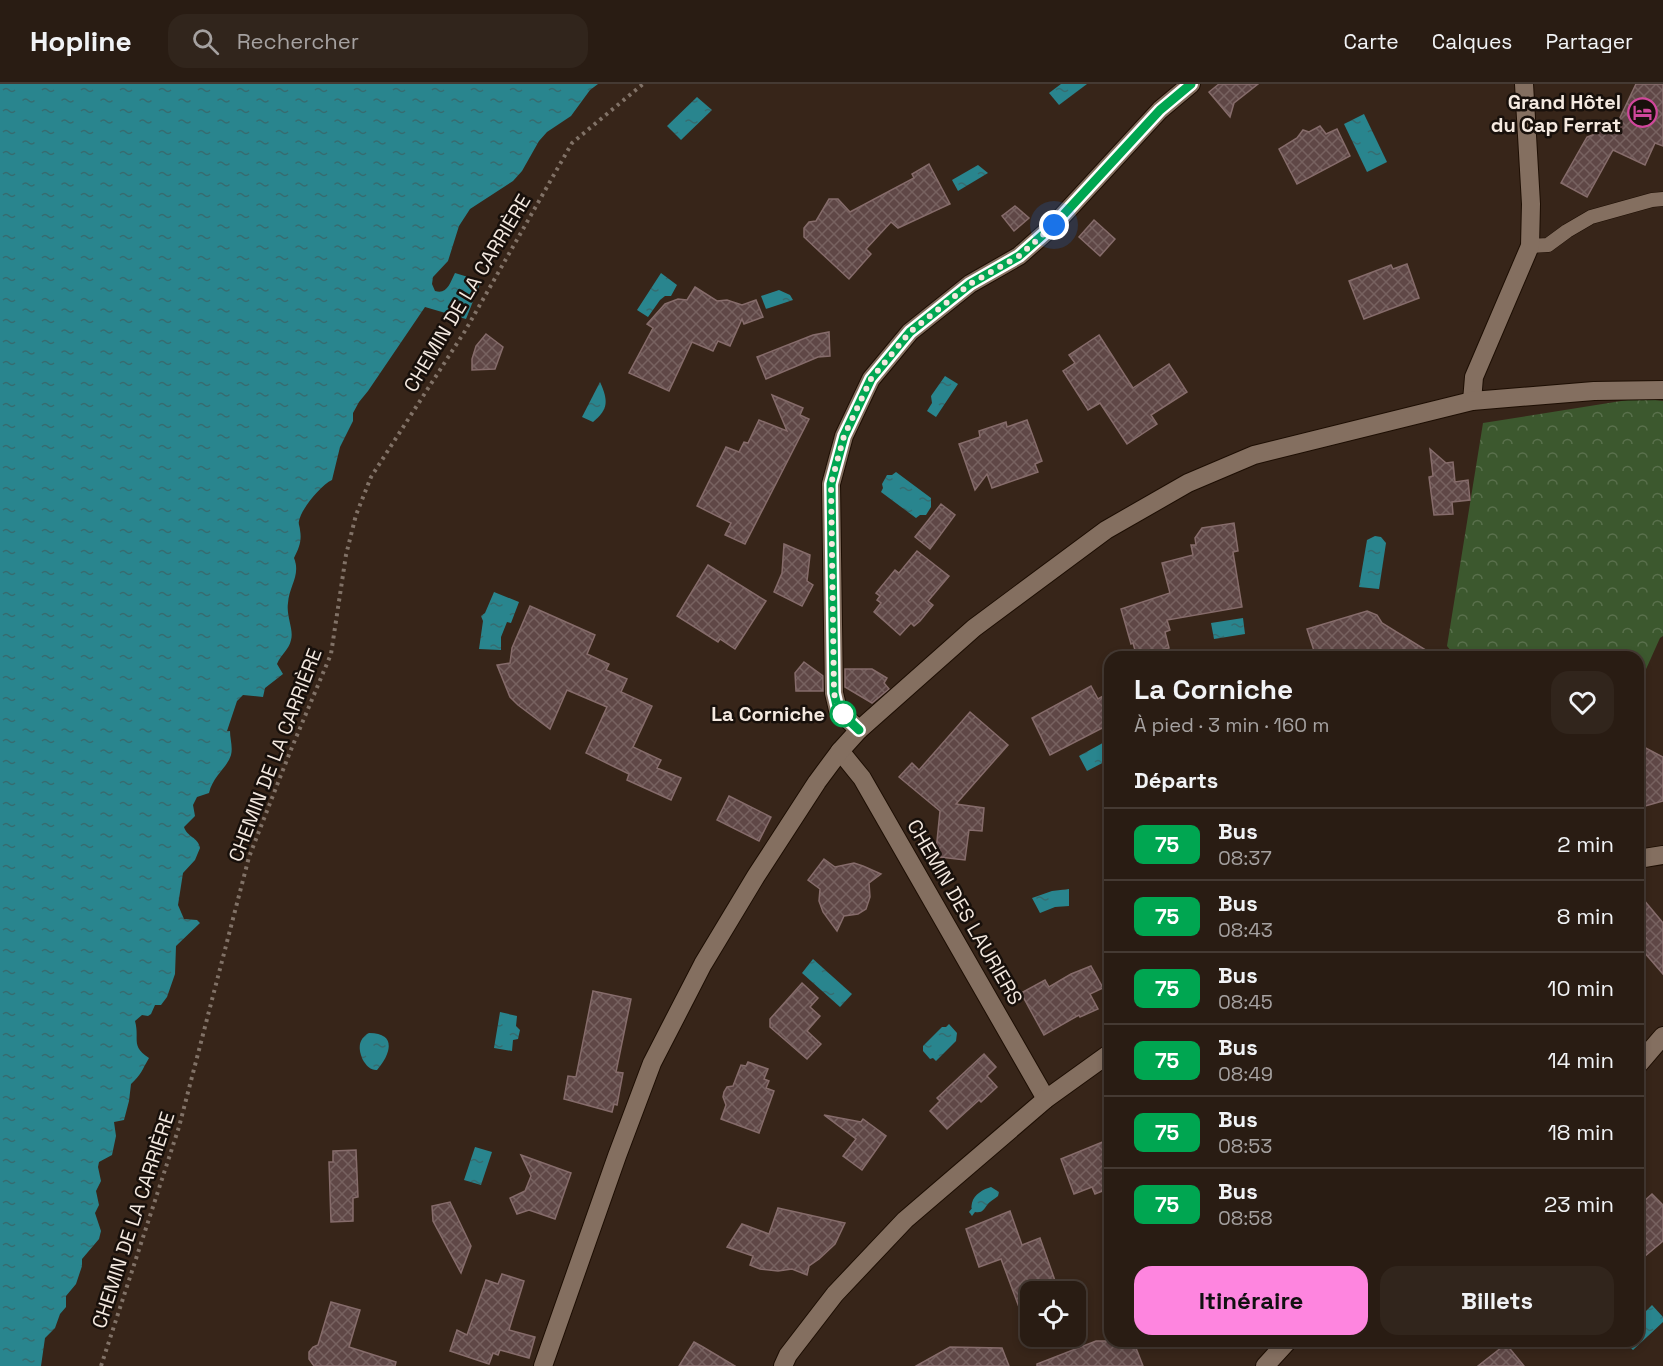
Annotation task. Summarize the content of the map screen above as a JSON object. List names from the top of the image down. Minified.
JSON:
{"streets":{"street":["CHEMIN DES LAURIERS"],"path":["CHEMIN DE LA CARRIÈRE"]},"places":{"hotel":["Grand Hôtel du Cap Ferrat"],"other":["La Corniche"]},"lines":["bus line 75"],"page":{"header":"Hopline","search":"Rechercher","nav":["Carte","Calques","Partager"],"heading":[["La Corniche","À pied · 3 min · 160 m"],"Départs"],"list":[{"mark":"75","name":"Bus","note":"08:37","value":"2 min"},{"mark":"75","name":"Bus","note":"08:43","value":"8 min"},{"mark":"75","name":"Bus","note":"08:45","value":"10 min"},{"mark":"75","name":"Bus","note":"08:49","value":"14 min"},{"mark":"75","name":"Bus","note":"08:53","value":"18 min"},{"mark":"75","name":"Bus","note":"08:58","value":"23 min"}],"buttons":["Itinéraire","Billets"]}}
